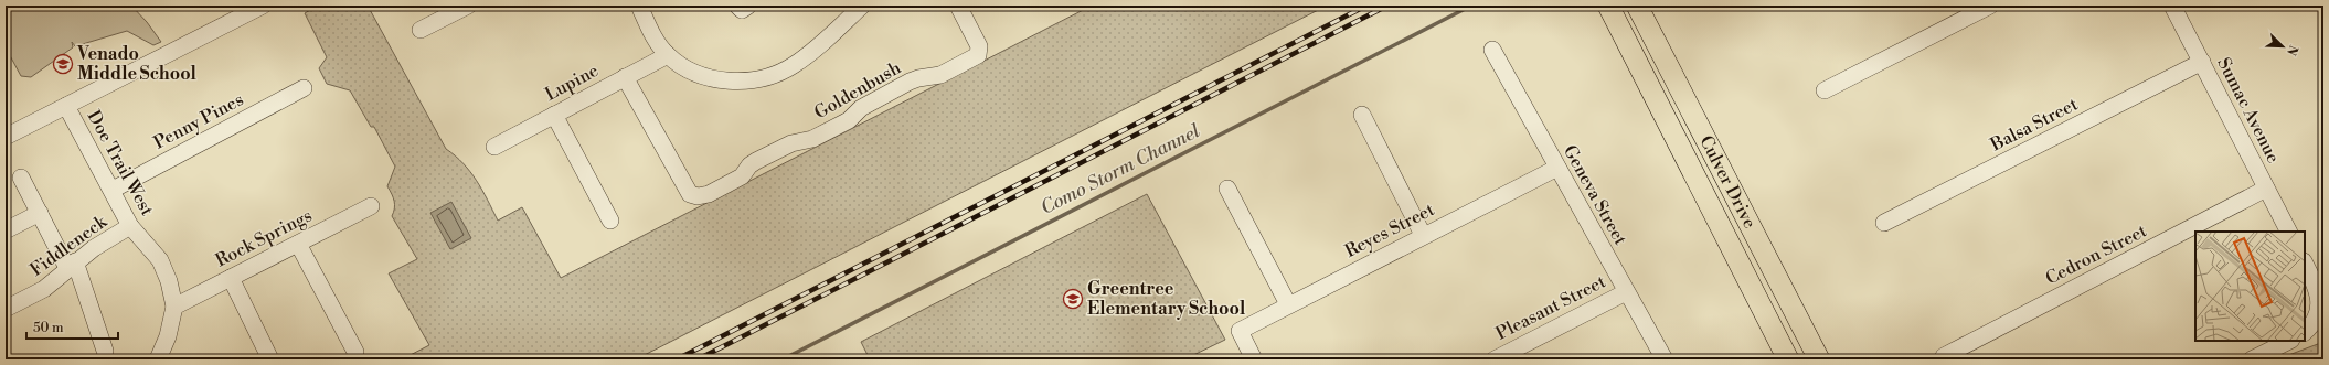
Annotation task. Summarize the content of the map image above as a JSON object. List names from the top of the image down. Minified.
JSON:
{"streets":{"main road":["Culver Drive"],"street":["Lupine","Goldenbush","Sumac Avenue","Penny Pines","Balsa Street","Doe Trail West","Geneva Street","Reyes Street","Rock Springs","Fiddleneck","Cedron Street","Pleasant Street"]},"crossings":[["Lupine","Goldenbush"],["Sumac Avenue","Balsa Street"],["Sumac Avenue","Cedron Street"],["Penny Pines","Doe Trail West"],["Doe Trail West","Rock Springs"],["Doe Trail West","Fiddleneck"],["Geneva Street","Reyes Street"],["Geneva Street","Pleasant Street"]],"water":["Como Storm Channel"],"places":{"school or university":["Venado Middle School","Greentree Elementary School"]},"scale_bar":"50 m","north":"bottom right"}
